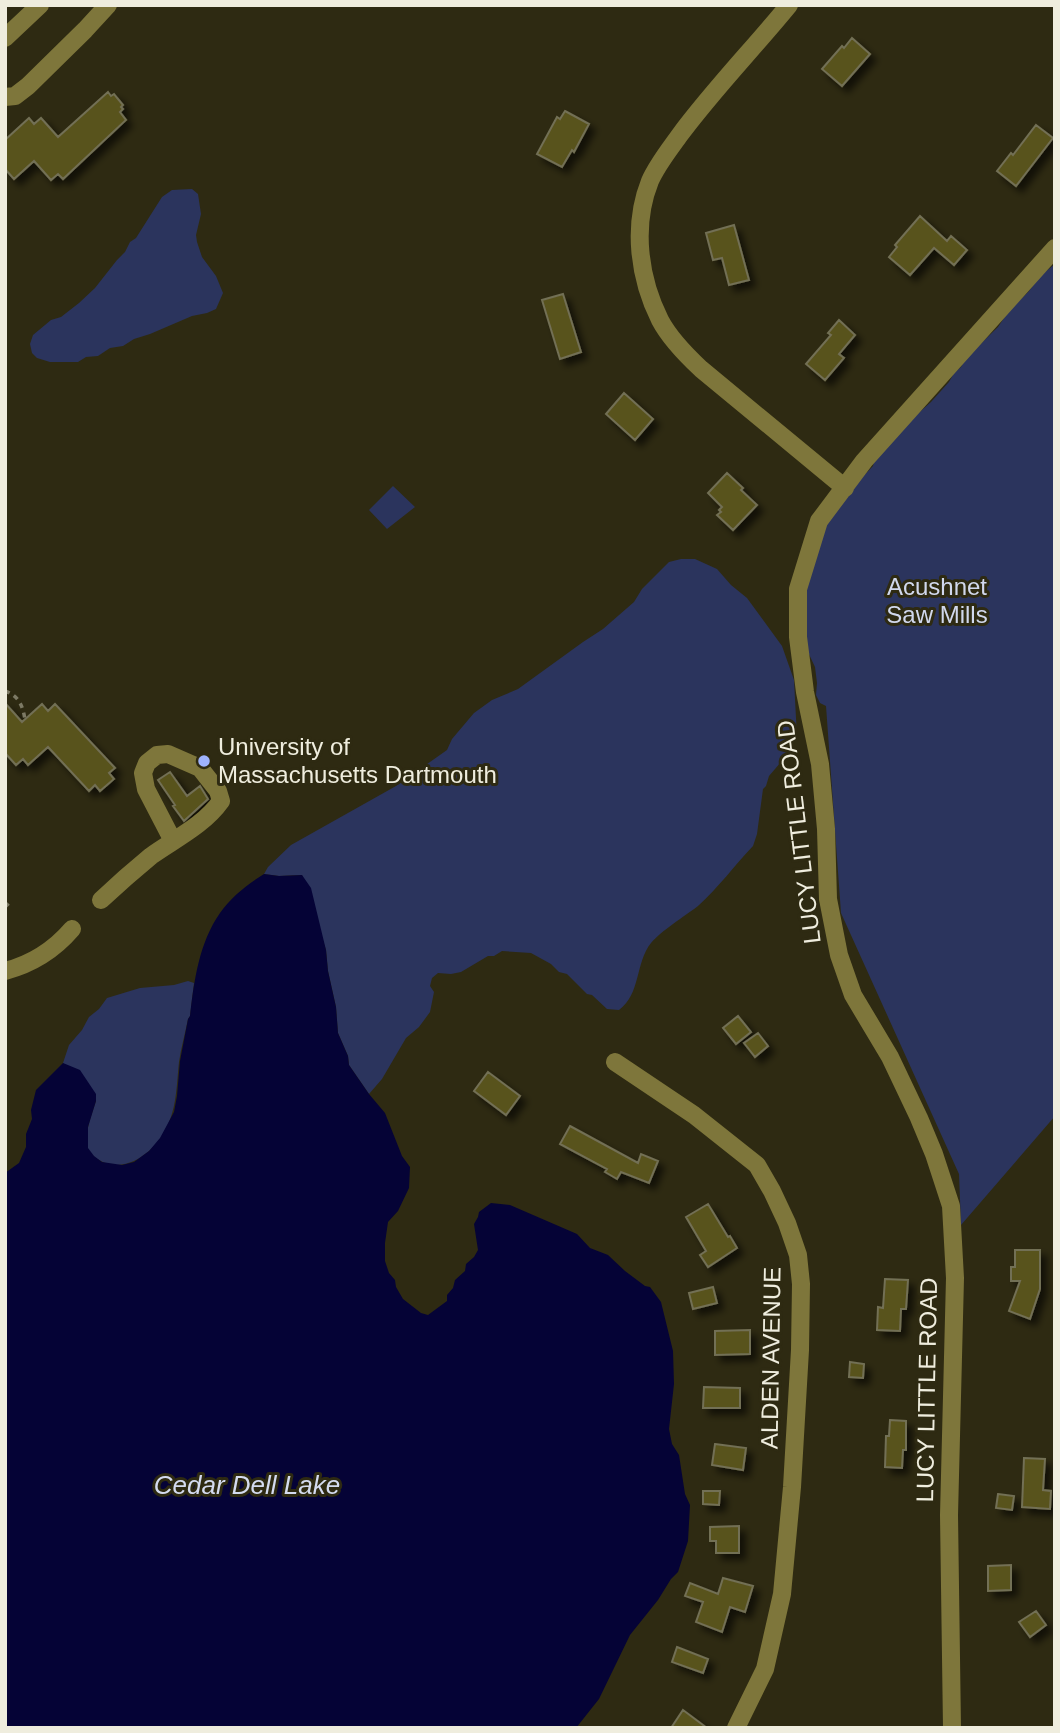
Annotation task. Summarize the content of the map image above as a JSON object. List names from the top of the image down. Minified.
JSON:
{"streets":{"street":["LUCY LITTLE ROAD","ALDEN AVENUE"]},"water":["Cedar Dell Lake"],"parks":["Acushnet Saw Mills"],"places":["University of Massachusetts Dartmouth"]}
